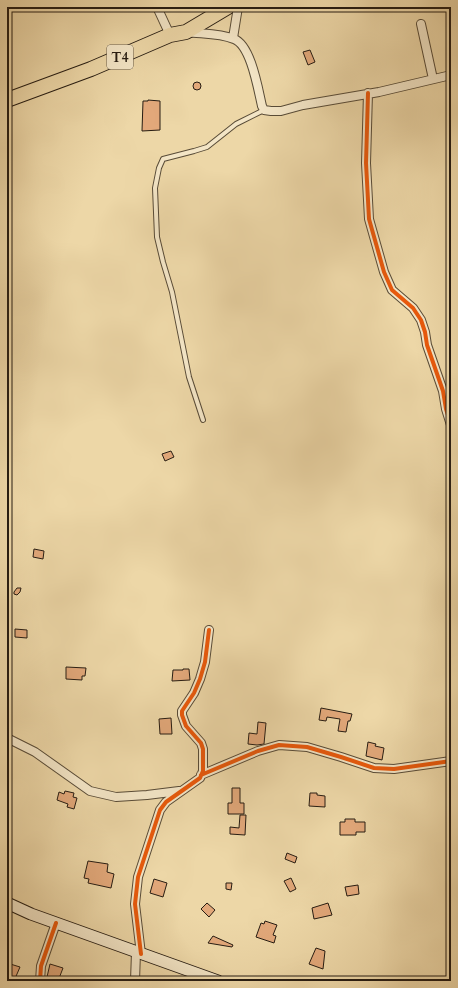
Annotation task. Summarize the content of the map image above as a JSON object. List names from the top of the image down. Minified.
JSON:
{"streets":{"highway":["T4"]}}
